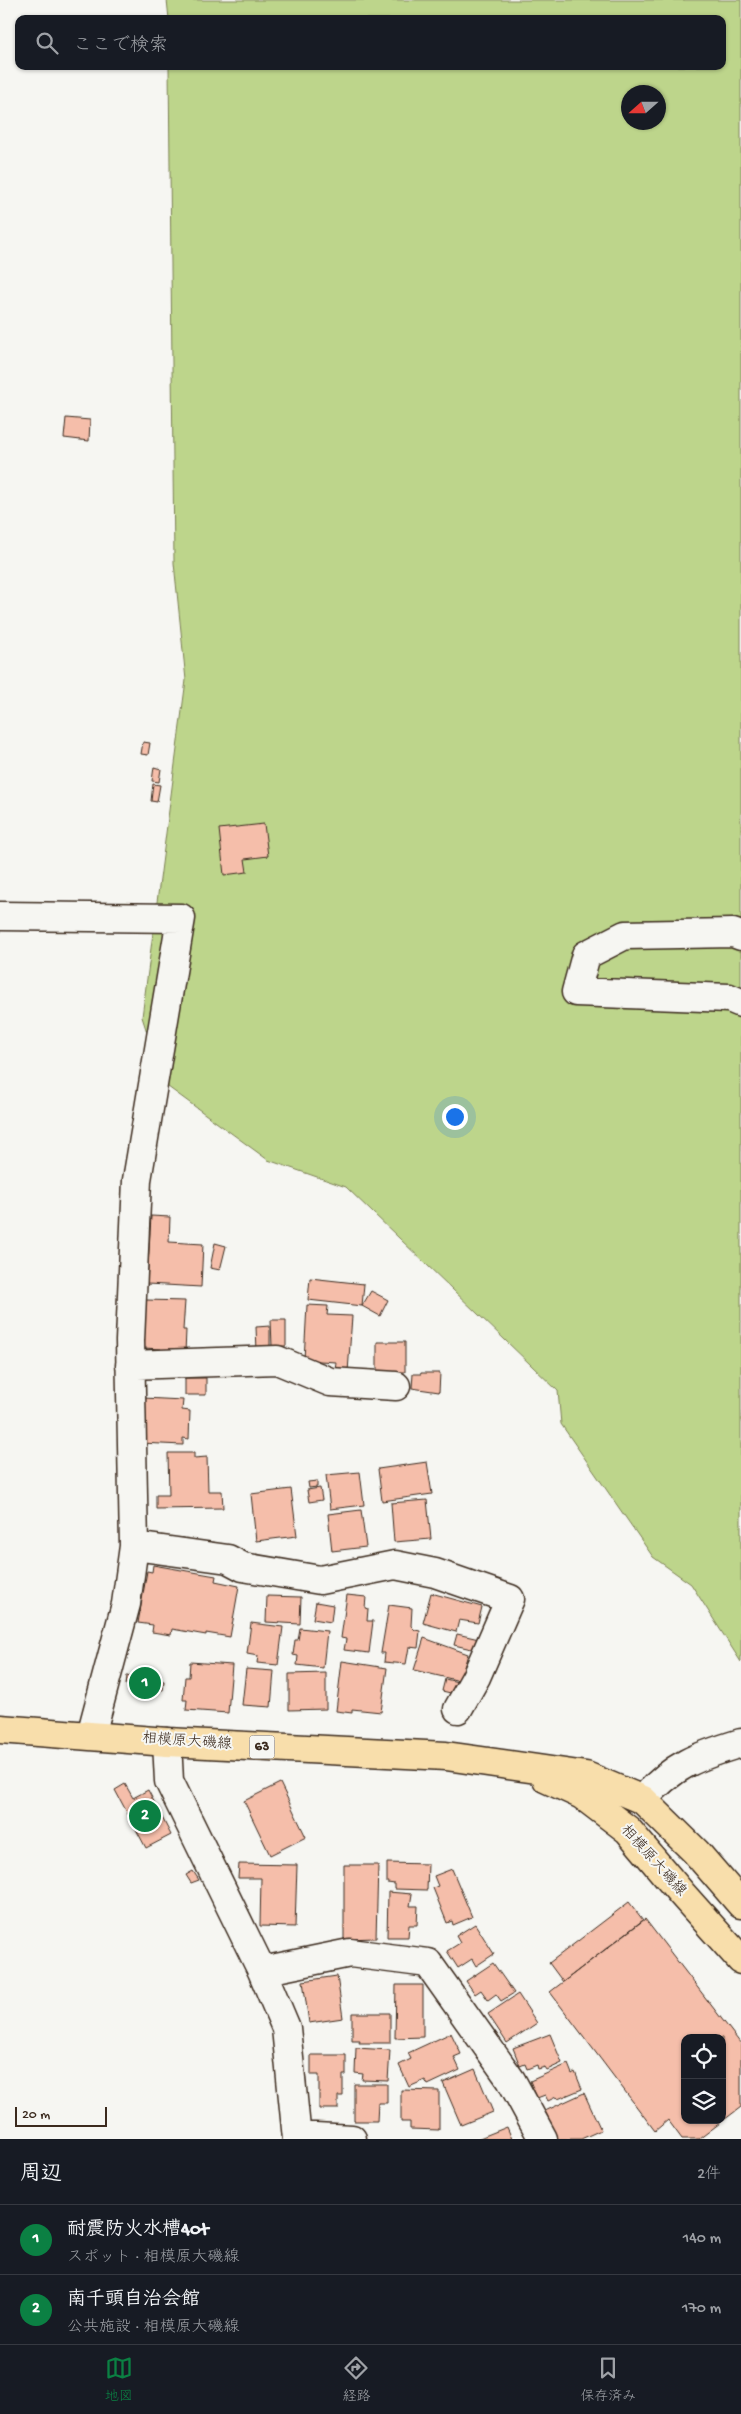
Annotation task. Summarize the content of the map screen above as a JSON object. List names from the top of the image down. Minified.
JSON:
{"streets":{"main road":["相模原大磯線","63"]},"scale_bar":"20 m","north":"left","page":{"search":"ここで検索","pins":["1","2"],"scale":"20 m","heading":["周辺","2件"],"list":[{"mark":"1","name":"耐震防火水槽40t","note":"スポット · 相模原大磯線","value":"140 m"},{"mark":"2","name":"南千頭自治会館","note":"公共施設 · 相模原大磯線","value":"170 m"}],"nav":["地図","経路","保存済み"]}}
